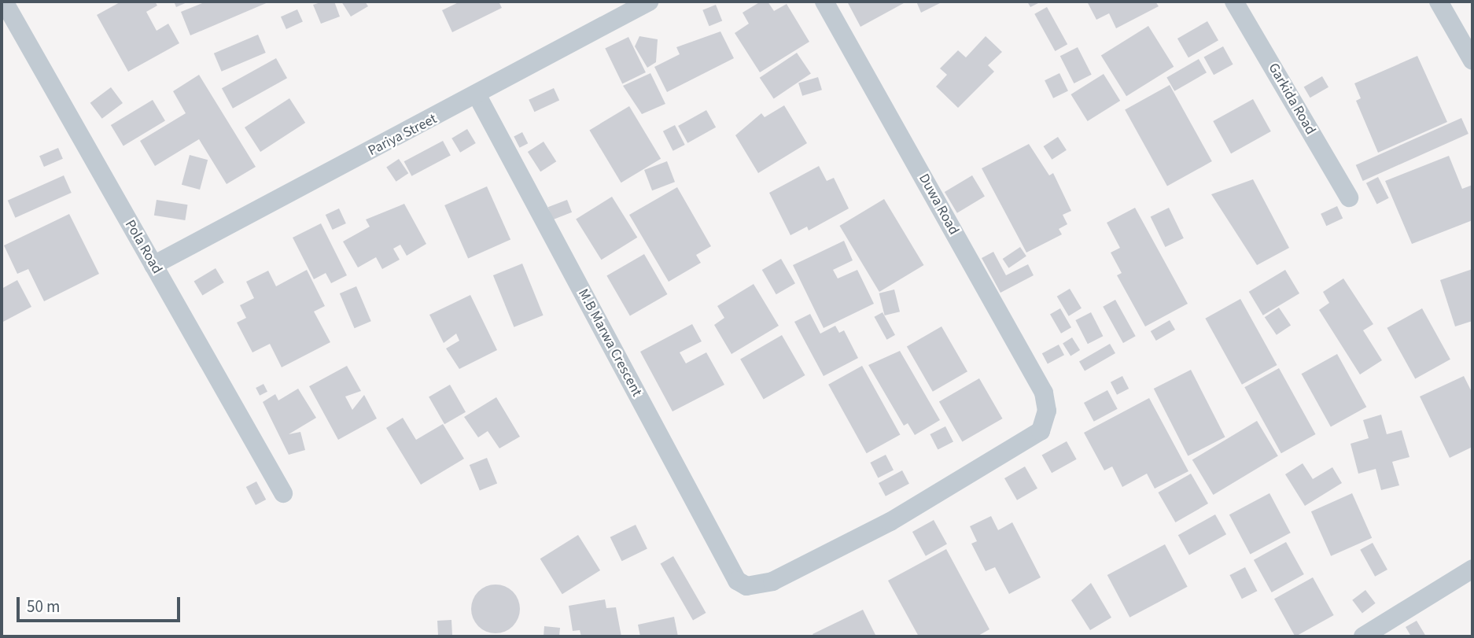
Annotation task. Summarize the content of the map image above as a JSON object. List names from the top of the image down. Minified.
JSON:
{"streets":{"street":["Garkida Road","Pariya Street","Duwa Road","Pola Road","M.B Marwa Crescent"]},"crossings":[["Pariya Street","Pola Road"],["Pariya Street","M.B Marwa Crescent"],["Duwa Road","M.B Marwa Crescent"]],"scale_bar":"50 m"}
